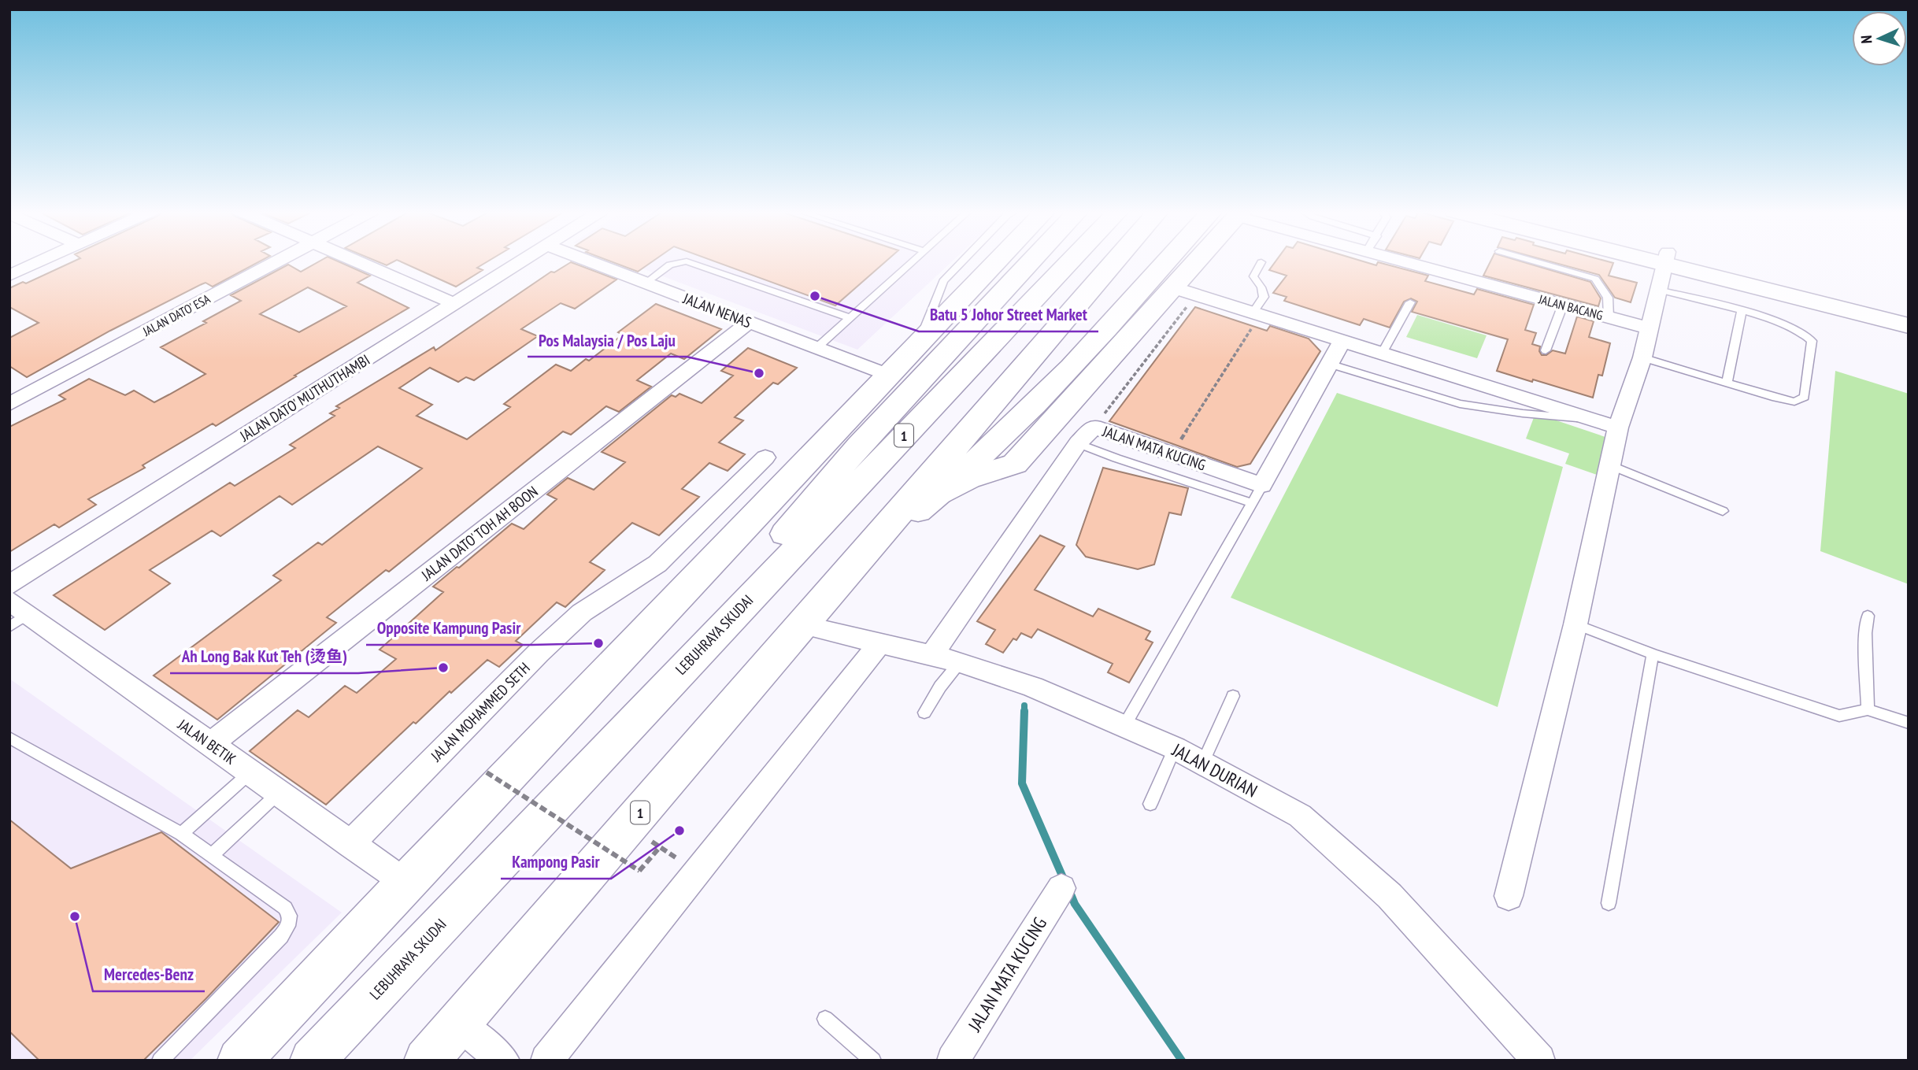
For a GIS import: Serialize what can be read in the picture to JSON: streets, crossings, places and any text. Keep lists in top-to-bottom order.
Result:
{
  "streets": {
    "main road": ["1", "LEBUHRAYA SKUDAI"],
    "street": [
      "JALAN BACANG",
      "JALAN NENAS",
      "JALAN DATO' ESA",
      "JALAN DATO' MUTHUTHAMBI",
      "JALAN MATA KUCING",
      "JALAN DATO' TOH AH BOON",
      "JALAN MOHAMMED SETH",
      "JALAN BETIK",
      "JALAN DURIAN"
    ]
  },
  "crossings": [
    ["JALAN NENAS", "JALAN DATO' TOH AH BOON"],
    ["1", "JALAN DURIAN"],
    ["JALAN MATA KUCING", "JALAN DURIAN"],
    ["JALAN DATO' TOH AH BOON", "JALAN BETIK"],
    ["JALAN MOHAMMED SETH", "JALAN BETIK"]
  ],
  "places": [
    "Batu 5 Johor Street Market",
    "Pos Malaysia / Pos Laju",
    "Opposite Kampung Pasir",
    "Ah Long Bak Kut Teh (烫鱼)",
    "Kampong Pasir",
    "Mercedes-Benz"
  ],
  "north": "left"
}
